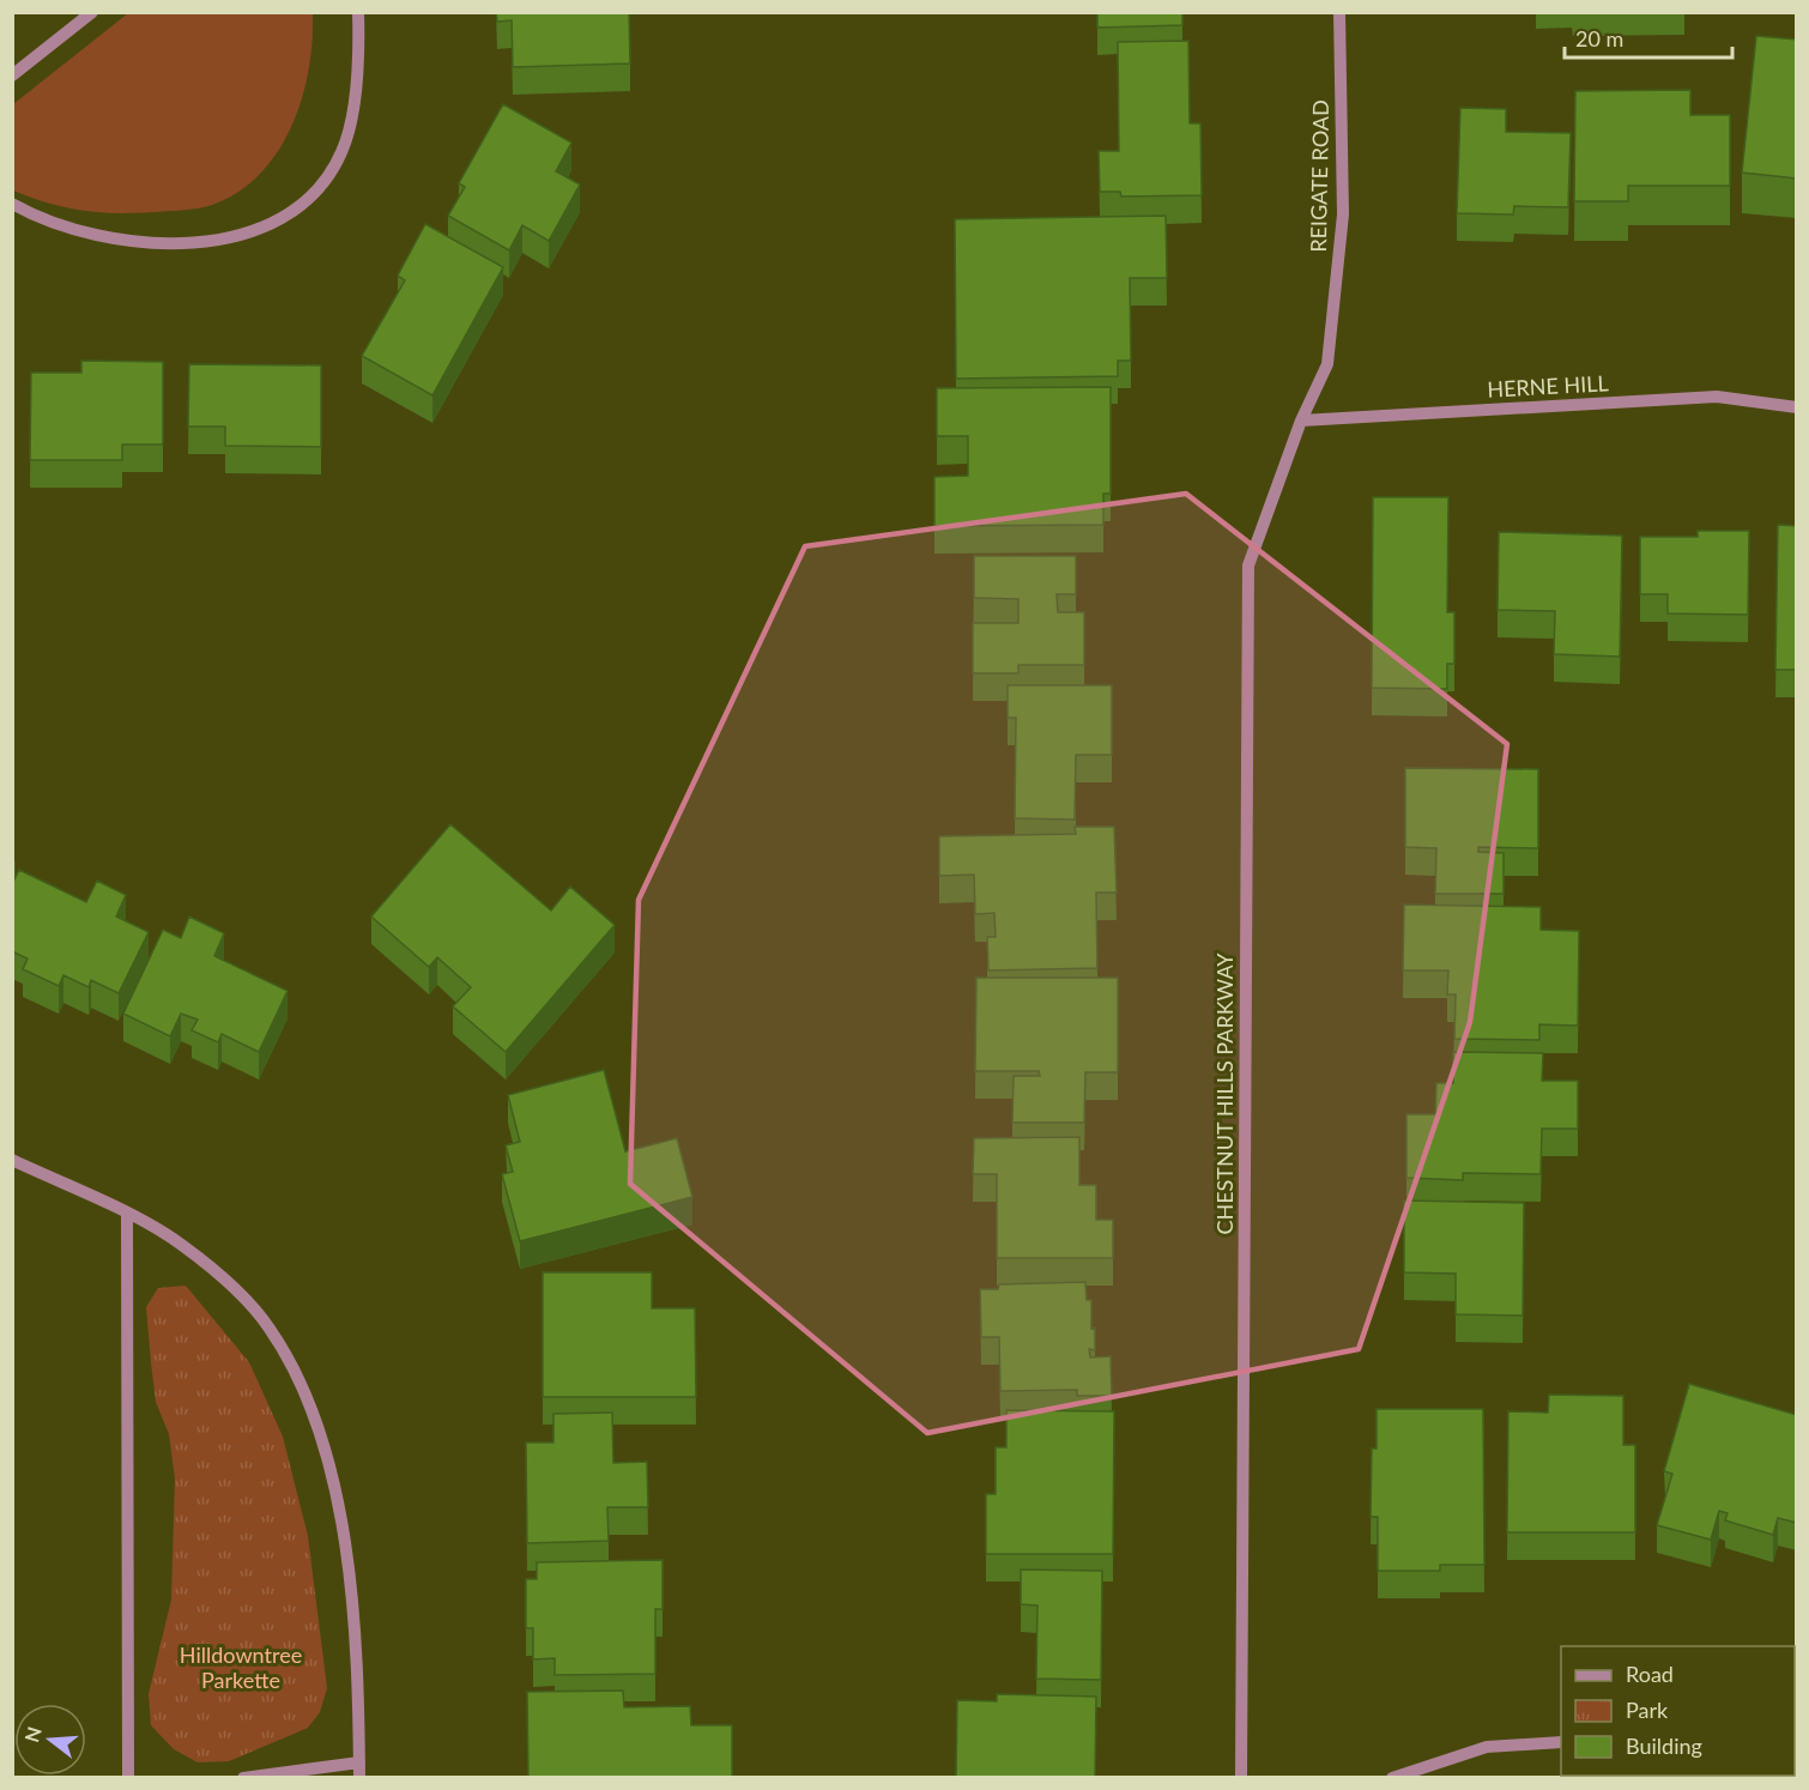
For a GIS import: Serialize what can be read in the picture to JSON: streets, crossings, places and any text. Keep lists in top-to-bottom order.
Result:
{
  "streets": {
    "street": ["REIGATE ROAD", "HERNE HILL", "CHESTNUT HILLS PARKWAY"]
  },
  "crossings": [
    ["REIGATE ROAD", "HERNE HILL"],
    ["REIGATE ROAD", "CHESTNUT HILLS PARKWAY"],
    ["HERNE HILL", "CHESTNUT HILLS PARKWAY"]
  ],
  "parks": ["Hilldowntree Parkette"],
  "legend": ["Road", "Park", "Building"],
  "scale_bar": "20 m",
  "north": "left"
}
